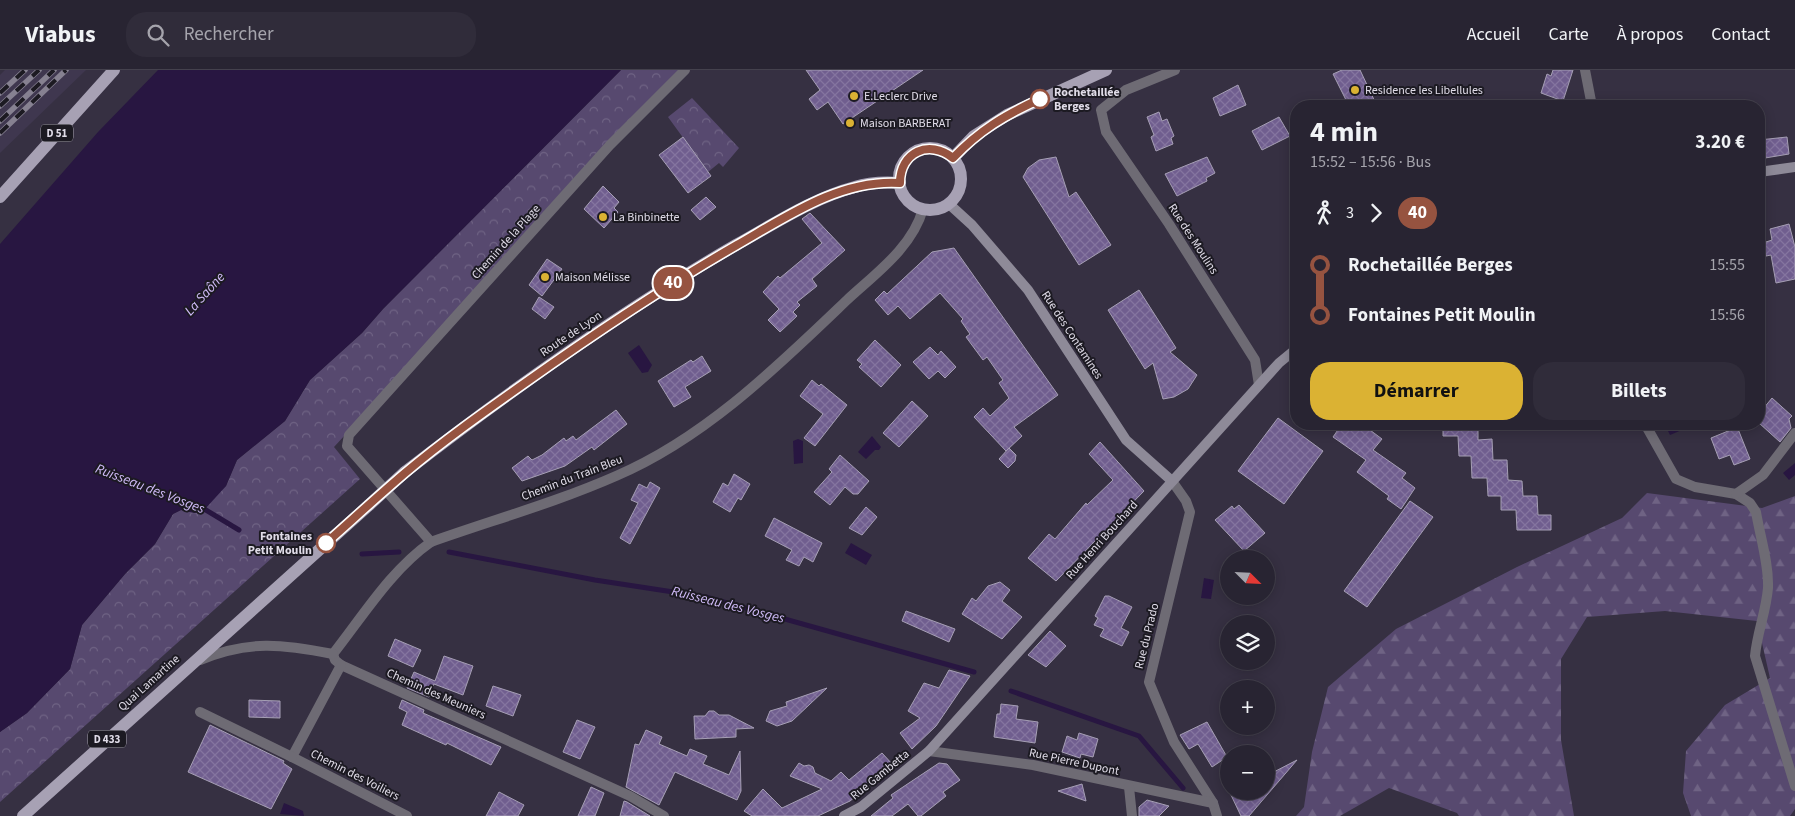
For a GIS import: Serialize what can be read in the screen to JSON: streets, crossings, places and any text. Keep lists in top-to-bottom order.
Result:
{
  "streets": {
    "main road": [
      "D 51",
      "Route de Lyon",
      "Quai Lamartine",
      "D 433"
    ],
    "street": [
      "Rue des Moulins",
      "Chemin de la Plage",
      "Rue des Contamines",
      "Chemin du Train Bleu",
      "Rue Henri Bouchard",
      "Rue du Prado",
      "Chemin des Meuniers",
      "Rue Pierre Dupont",
      "Chemin des Voiliers",
      "Rue Gambetta"
    ]
  },
  "crossings": [
    ["Rue des Moulins", "Rue Henri Bouchard"],
    ["Chemin de la Plage", "Chemin du Train Bleu"],
    ["Route de Lyon", "Rue des Contamines"],
    ["Route de Lyon", "Chemin du Train Bleu"],
    ["Route de Lyon", "Quai Lamartine"],
    ["Rue des Contamines", "Chemin du Train Bleu"],
    ["Rue des Contamines", "Rue Henri Bouchard"],
    ["Rue des Contamines", "Rue du Prado"],
    ["Chemin du Train Bleu", "Chemin des Meuniers"],
    ["Rue Henri Bouchard", "Rue du Prado"],
    ["Rue Henri Bouchard", "Rue Pierre Dupont"],
    ["Rue Henri Bouchard", "Rue Gambetta"],
    ["Rue du Prado", "Rue Pierre Dupont"],
    ["Chemin des Meuniers", "Chemin des Voiliers"],
    ["Rue Pierre Dupont", "Rue Gambetta"]
  ],
  "water": ["La Saône", "Ruisseau des Vosges"],
  "places": [
    "Residence les Libellules",
    "E.Leclerc Drive",
    "Rochetaillée Berges",
    "Maison BARBERAT",
    "La Binbinette",
    "Maison Mélisse",
    "Fontaines Petit Moulin"
  ],
  "lines": ["bus line 40"],
  "north": "bottom right",
  "page": {
    "header": "Viabus",
    "search": "Rechercher",
    "nav": [
      "Accueil",
      "Carte",
      "À propos",
      "Contact"
    ],
    "on_map": "40",
    "heading": ["4 min", "15:52 – 15:56 · Bus", "3.20 €"],
    "legs": ["3", "40"],
    "list": [
      {
        "name": "Rochetaillée Berges",
        "value": "15:55"
      },
      {
        "name": "Fontaines Petit Moulin",
        "value": "15:56"
      }
    ],
    "buttons": ["Démarrer", "Billets"],
    "map_buttons": ["+", "−"]
  }
}
